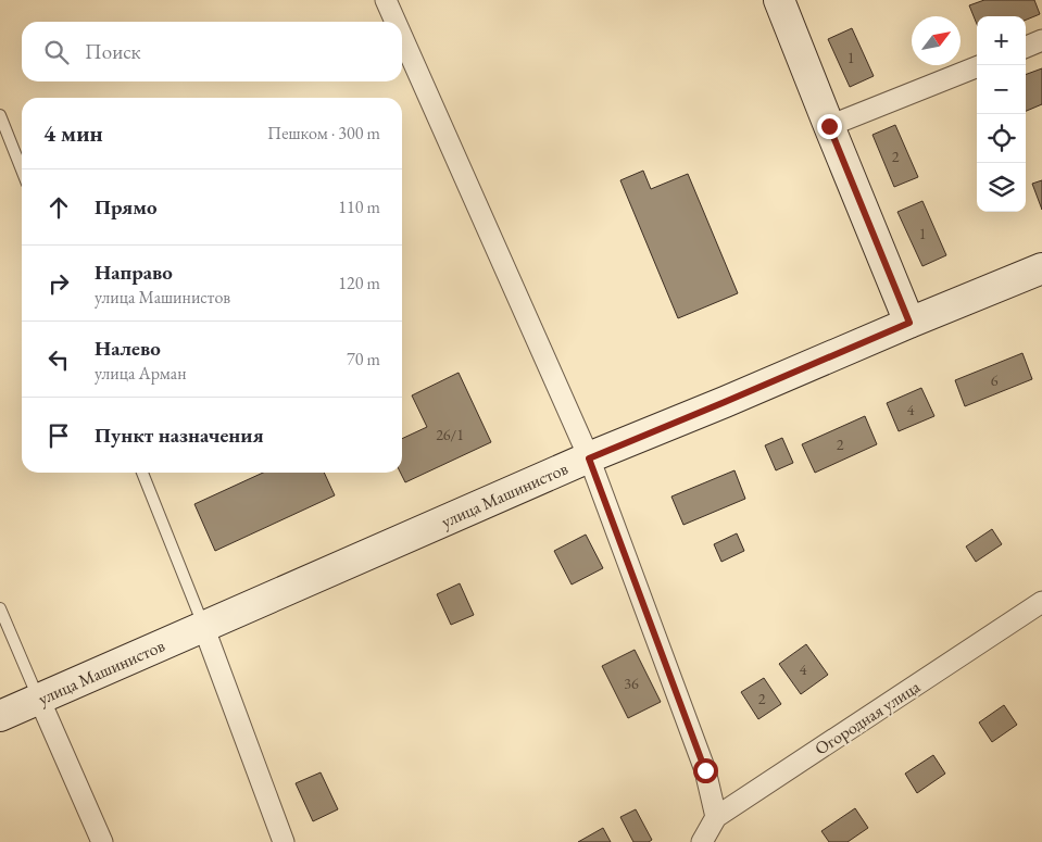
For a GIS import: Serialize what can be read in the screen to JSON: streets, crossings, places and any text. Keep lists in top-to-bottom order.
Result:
{
  "streets": {
    "street": ["улица Машинистов", "Огородная улица"]
  },
  "house_numbers": [
    "1",
    "2",
    "1",
    "6",
    "4",
    "26/1",
    "2",
    "4",
    "36",
    "2"
  ],
  "north": "top right",
  "page": {
    "map_buttons": ["+", "−"],
    "search": "Поиск",
    "heading": ["4 мин", "Пешком · 300 m"],
    "list": [
      ["Прямо", "110 m"],
      ["Направо", "улица Машинистов", "120 m"],
      ["Налево", "улица Арман", "70 m"],
      "Пункт назначения"
    ]
  }
}
